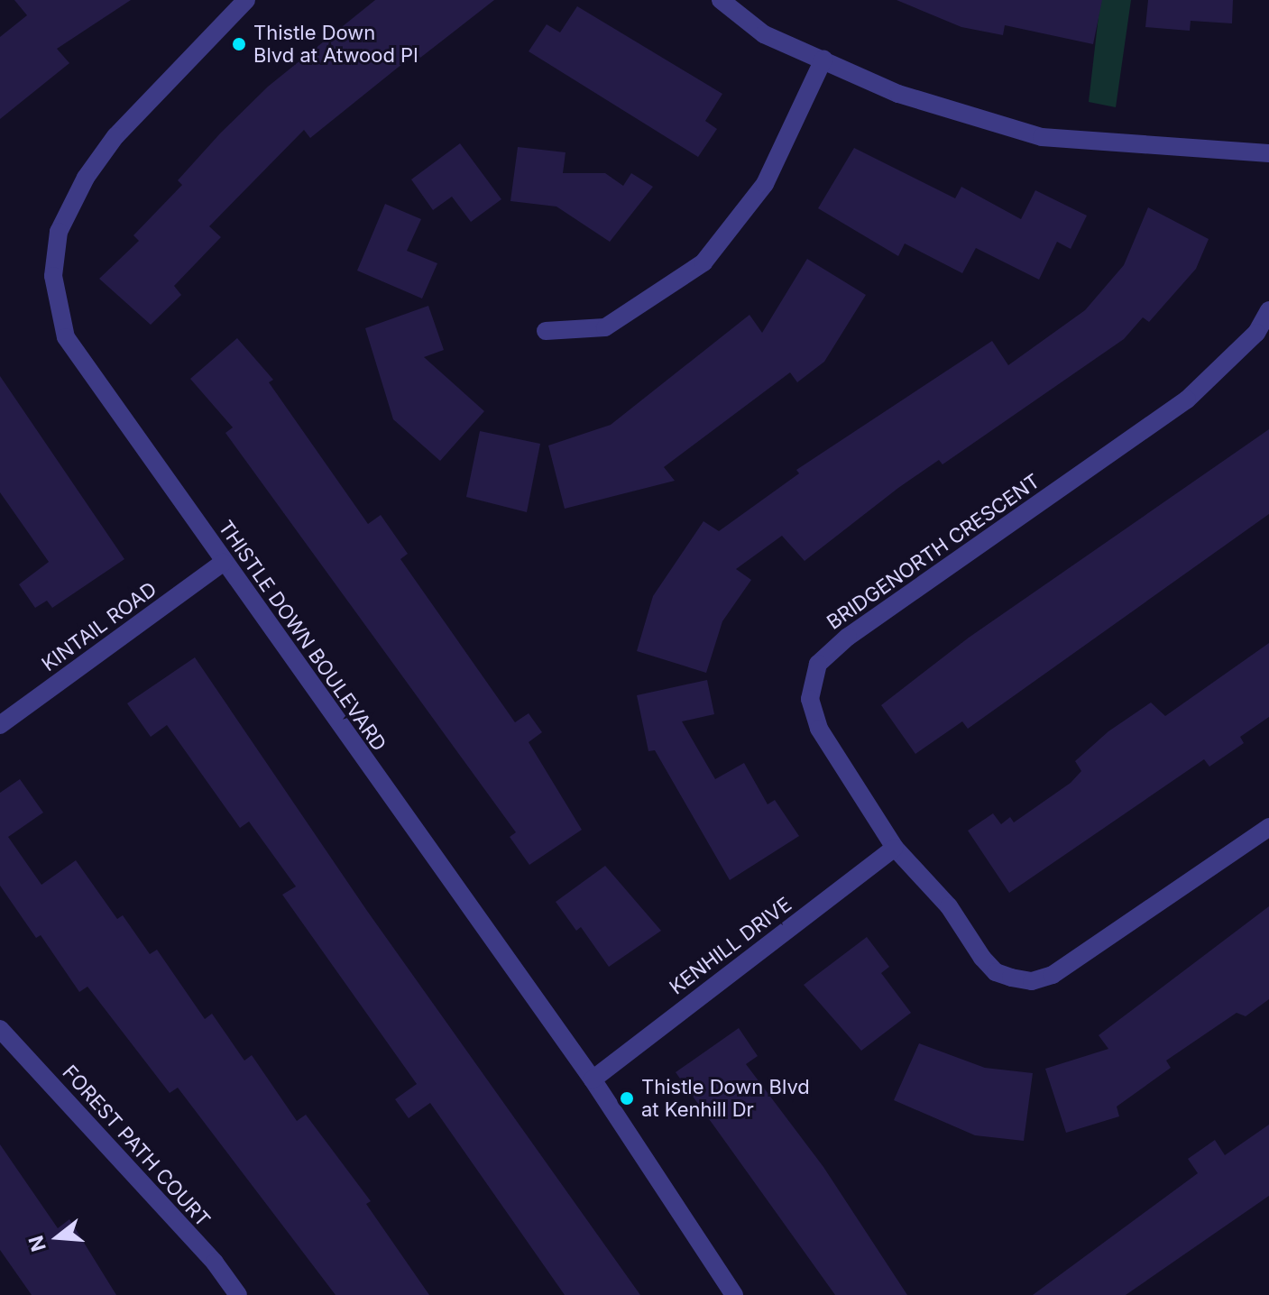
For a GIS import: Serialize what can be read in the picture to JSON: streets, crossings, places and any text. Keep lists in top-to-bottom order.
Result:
{
  "streets": {
    "street": [
      "BRIDGENORTH CRESCENT",
      "KINTAIL ROAD",
      "THISTLE DOWN BOULEVARD",
      "KENHILL DRIVE",
      "FOREST PATH COURT"
    ]
  },
  "crossings": [
    ["BRIDGENORTH CRESCENT", "KENHILL DRIVE"],
    ["KINTAIL ROAD", "THISTLE DOWN BOULEVARD"],
    ["THISTLE DOWN BOULEVARD", "KENHILL DRIVE"]
  ],
  "places": ["Thistle Down Blvd at Atwood Pl", "Thistle Down Blvd at Kenhill Dr"],
  "north": "left"
}
